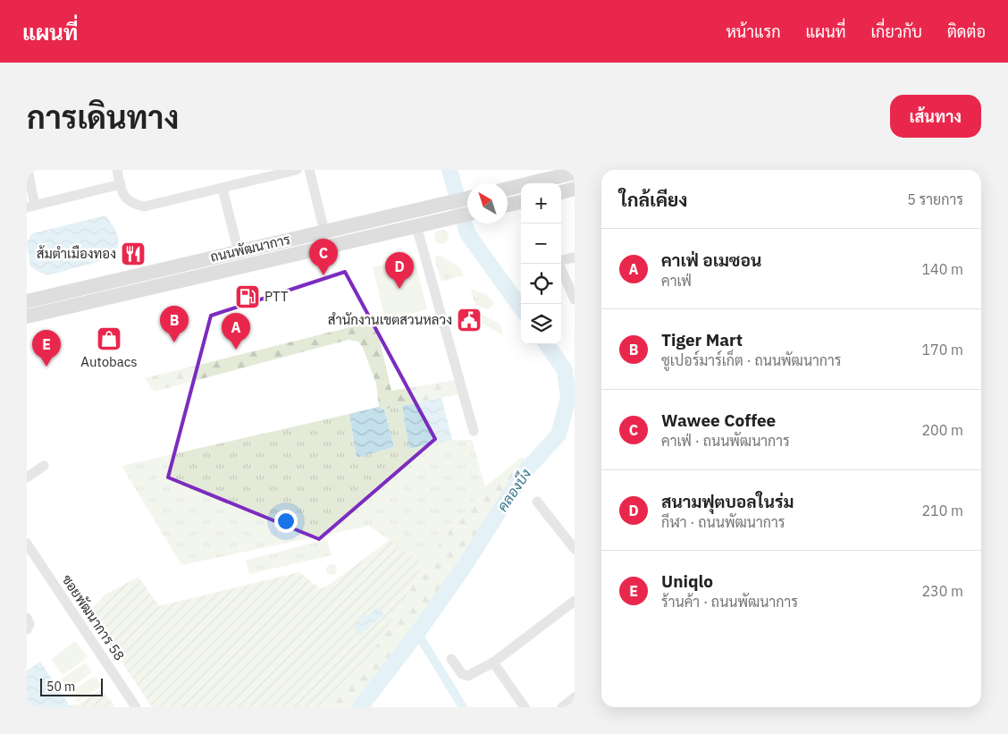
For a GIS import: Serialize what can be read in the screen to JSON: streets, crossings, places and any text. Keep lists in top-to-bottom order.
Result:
{
  "streets": {
    "main road": ["ถนนพัฒนาการ"],
    "street": ["ซอยพัฒนาการ 58"]
  },
  "water": ["คลองบึง"],
  "places": {
    "restaurant": ["ส้มตำเมืองทอง"],
    "fuel station": ["PTT"],
    "public building": ["สำนักงานเขตสวนหลวง"],
    "shop": ["Autobacs"]
  },
  "scale_bar": "50 m",
  "north": "top left",
  "page": {
    "header": "แผนที่",
    "nav": [
      "หน้าแรก",
      "แผนที่",
      "เกี่ยวกับ",
      "ติดต่อ"
    ],
    "buttons": "เส้นทาง",
    "title": "การเดินทาง",
    "heading": ["ใกล้เคียง", "5 รายการ"],
    "map_buttons": ["+", "−"],
    "list": [
      {
        "mark": "A",
        "name": "คาเฟ่ อเมซอน",
        "note": "คาเฟ่",
        "value": "140 m"
      },
      {
        "mark": "B",
        "name": "Tiger Mart",
        "note": "ซูเปอร์มาร์เก็ต · ถนนพัฒนาการ",
        "value": "170 m"
      },
      {
        "mark": "C",
        "name": "Wawee Coffee",
        "note": "คาเฟ่ · ถนนพัฒนาการ",
        "value": "200 m"
      },
      {
        "mark": "D",
        "name": "สนามฟุตบอลในร่ม",
        "note": "กีฬา · ถนนพัฒนาการ",
        "value": "210 m"
      },
      {
        "mark": "E",
        "name": "Uniqlo",
        "note": "ร้านค้า · ถนนพัฒนาการ",
        "value": "230 m"
      }
    ],
    "pins": [
      "C",
      "D",
      "B",
      "A",
      "E"
    ],
    "scale": "50 m"
  }
}
